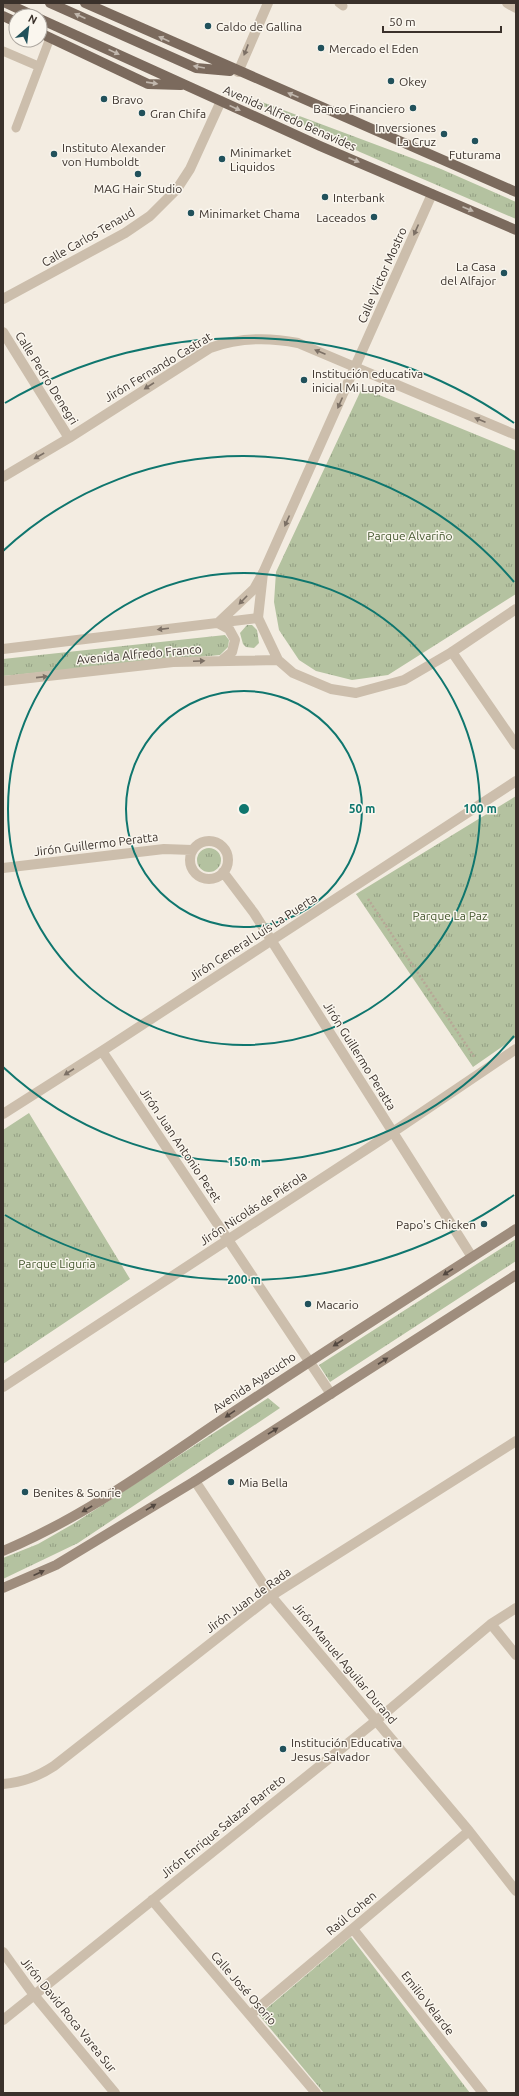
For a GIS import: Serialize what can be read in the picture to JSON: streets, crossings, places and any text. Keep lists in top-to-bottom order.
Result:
{
  "streets": {
    "main road": ["Avenida Alfredo Benavides", "Avenida Ayacucho"],
    "street": [
      "Calle Carlos Tenaud",
      "Calle Victor Mostro",
      "Jirón Fernando Castrat",
      "Calle Pedro Denegri",
      "Avenida Alfredo Franco",
      "Jirón Guillermo Peratta",
      "Jirón General Luís La Puerta",
      "Jirón Juan Antonio Pezet",
      "Jirón Nicolás de Piérola",
      "Jirón Juan de Rada",
      "Jirón Manuel Aguilar Durand",
      "Jirón Enrique Salazar Barreto",
      "Raúl Cohen",
      "Calle José Osorio",
      "Emilio Velarde",
      "Jirón David Roca Varea Sur"
    ]
  },
  "crossings": [
    ["Avenida Alfredo Benavides", "Calle Carlos Tenaud"],
    ["Avenida Alfredo Benavides", "Calle Victor Mostro"],
    ["Calle Victor Mostro", "Jirón Fernando Castrat"],
    ["Jirón Fernando Castrat", "Calle Pedro Denegri"],
    ["Jirón Guillermo Peratta", "Jirón General Luís La Puerta"],
    ["Jirón Guillermo Peratta", "Jirón Nicolás de Piérola"],
    ["Jirón Guillermo Peratta", "Avenida Ayacucho"],
    ["Jirón General Luís La Puerta", "Jirón Juan Antonio Pezet"],
    ["Jirón Juan Antonio Pezet", "Jirón Nicolás de Piérola"],
    ["Jirón Juan Antonio Pezet", "Avenida Ayacucho"],
    ["Jirón Juan de Rada", "Jirón Manuel Aguilar Durand"],
    ["Jirón Manuel Aguilar Durand", "Jirón Enrique Salazar Barreto"],
    ["Jirón Manuel Aguilar Durand", "Raúl Cohen"],
    ["Jirón Enrique Salazar Barreto", "Calle José Osorio"],
    ["Jirón Enrique Salazar Barreto", "Jirón David Roca Varea Sur"],
    ["Raúl Cohen", "Calle José Osorio"],
    ["Raúl Cohen", "Emilio Velarde"]
  ],
  "one_way": ["Calle Victor Mostro", "Jirón Fernando Castrat"],
  "parks": ["Parque Alvariño", "Parque La Paz", "Parque Liguria"],
  "places": [
    "Caldo de Gallina",
    "Mercado el Eden",
    "Okey",
    "Bravo",
    "Banco Financiero",
    "Gran Chifa",
    "Inversiones La Cruz",
    "Futurama",
    "Instituto Alexander von Humboldt",
    "Minimarket Liquidos",
    "MAG Hair Studio",
    "Interbank",
    "Minimarket Chama",
    "Laceados",
    "La Casa del Alfajor",
    "Institución educativa inicial Mi Lupita",
    "Papo's Chicken",
    "Macario",
    "Mia Bella",
    "Benites & Sonrie",
    "Institución Educativa Jesus Salvador"
  ],
  "scale_bar": "50 m",
  "north": "top right",
  "rings": [
    "50 m",
    "100 m",
    "150 m",
    "200 m"
  ]
}
